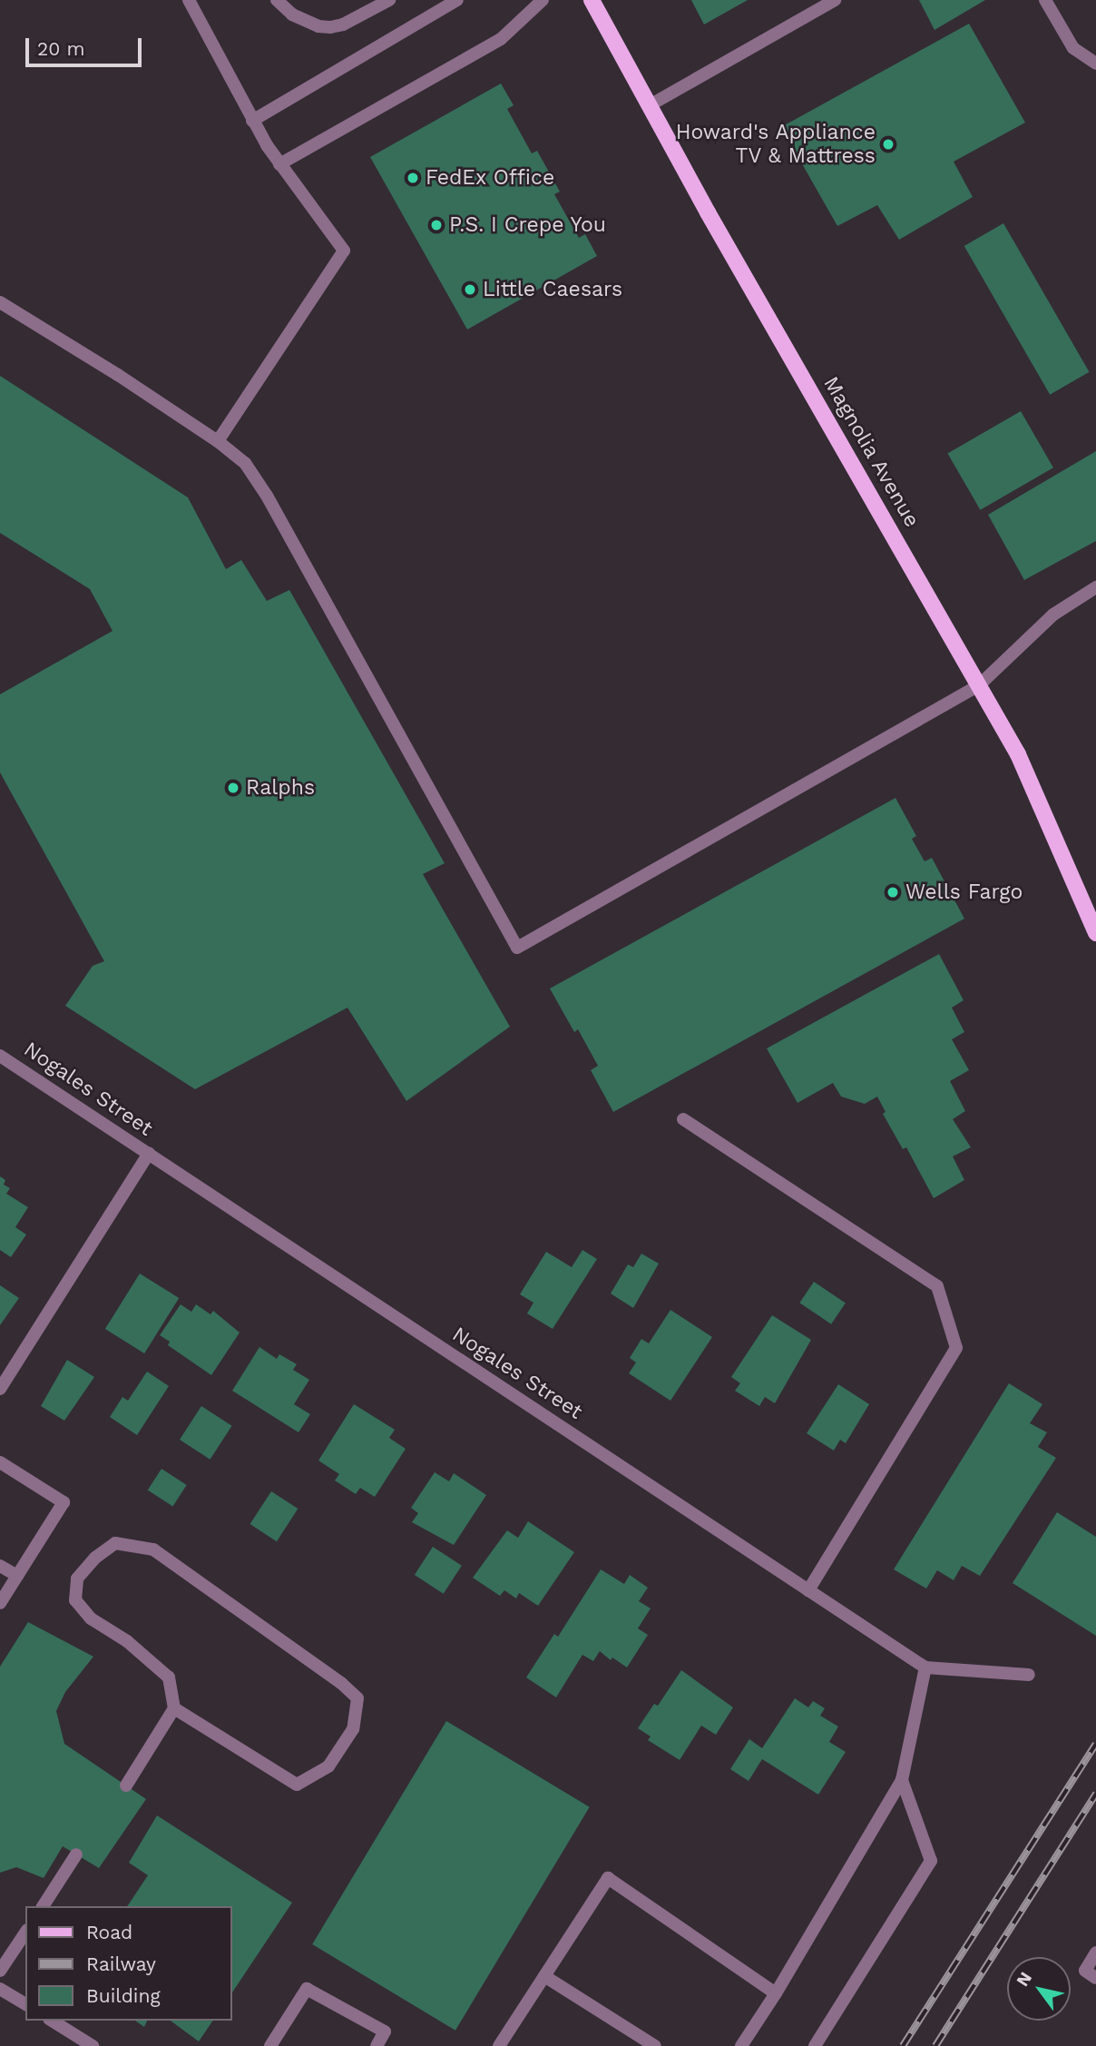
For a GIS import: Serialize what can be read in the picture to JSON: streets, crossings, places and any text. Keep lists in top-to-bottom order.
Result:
{
  "streets": {
    "main road": ["Magnolia Avenue"],
    "street": ["Nogales Street"]
  },
  "places": [
    "Howard's Appliance TV & Mattress",
    "FedEx Office",
    "P.S. I Crepe You",
    "Little Caesars",
    "Ralphs",
    "Wells Fargo"
  ],
  "legend": ["Road", "Railway", "Building"],
  "scale_bar": "20 m",
  "north": "top left"
}
